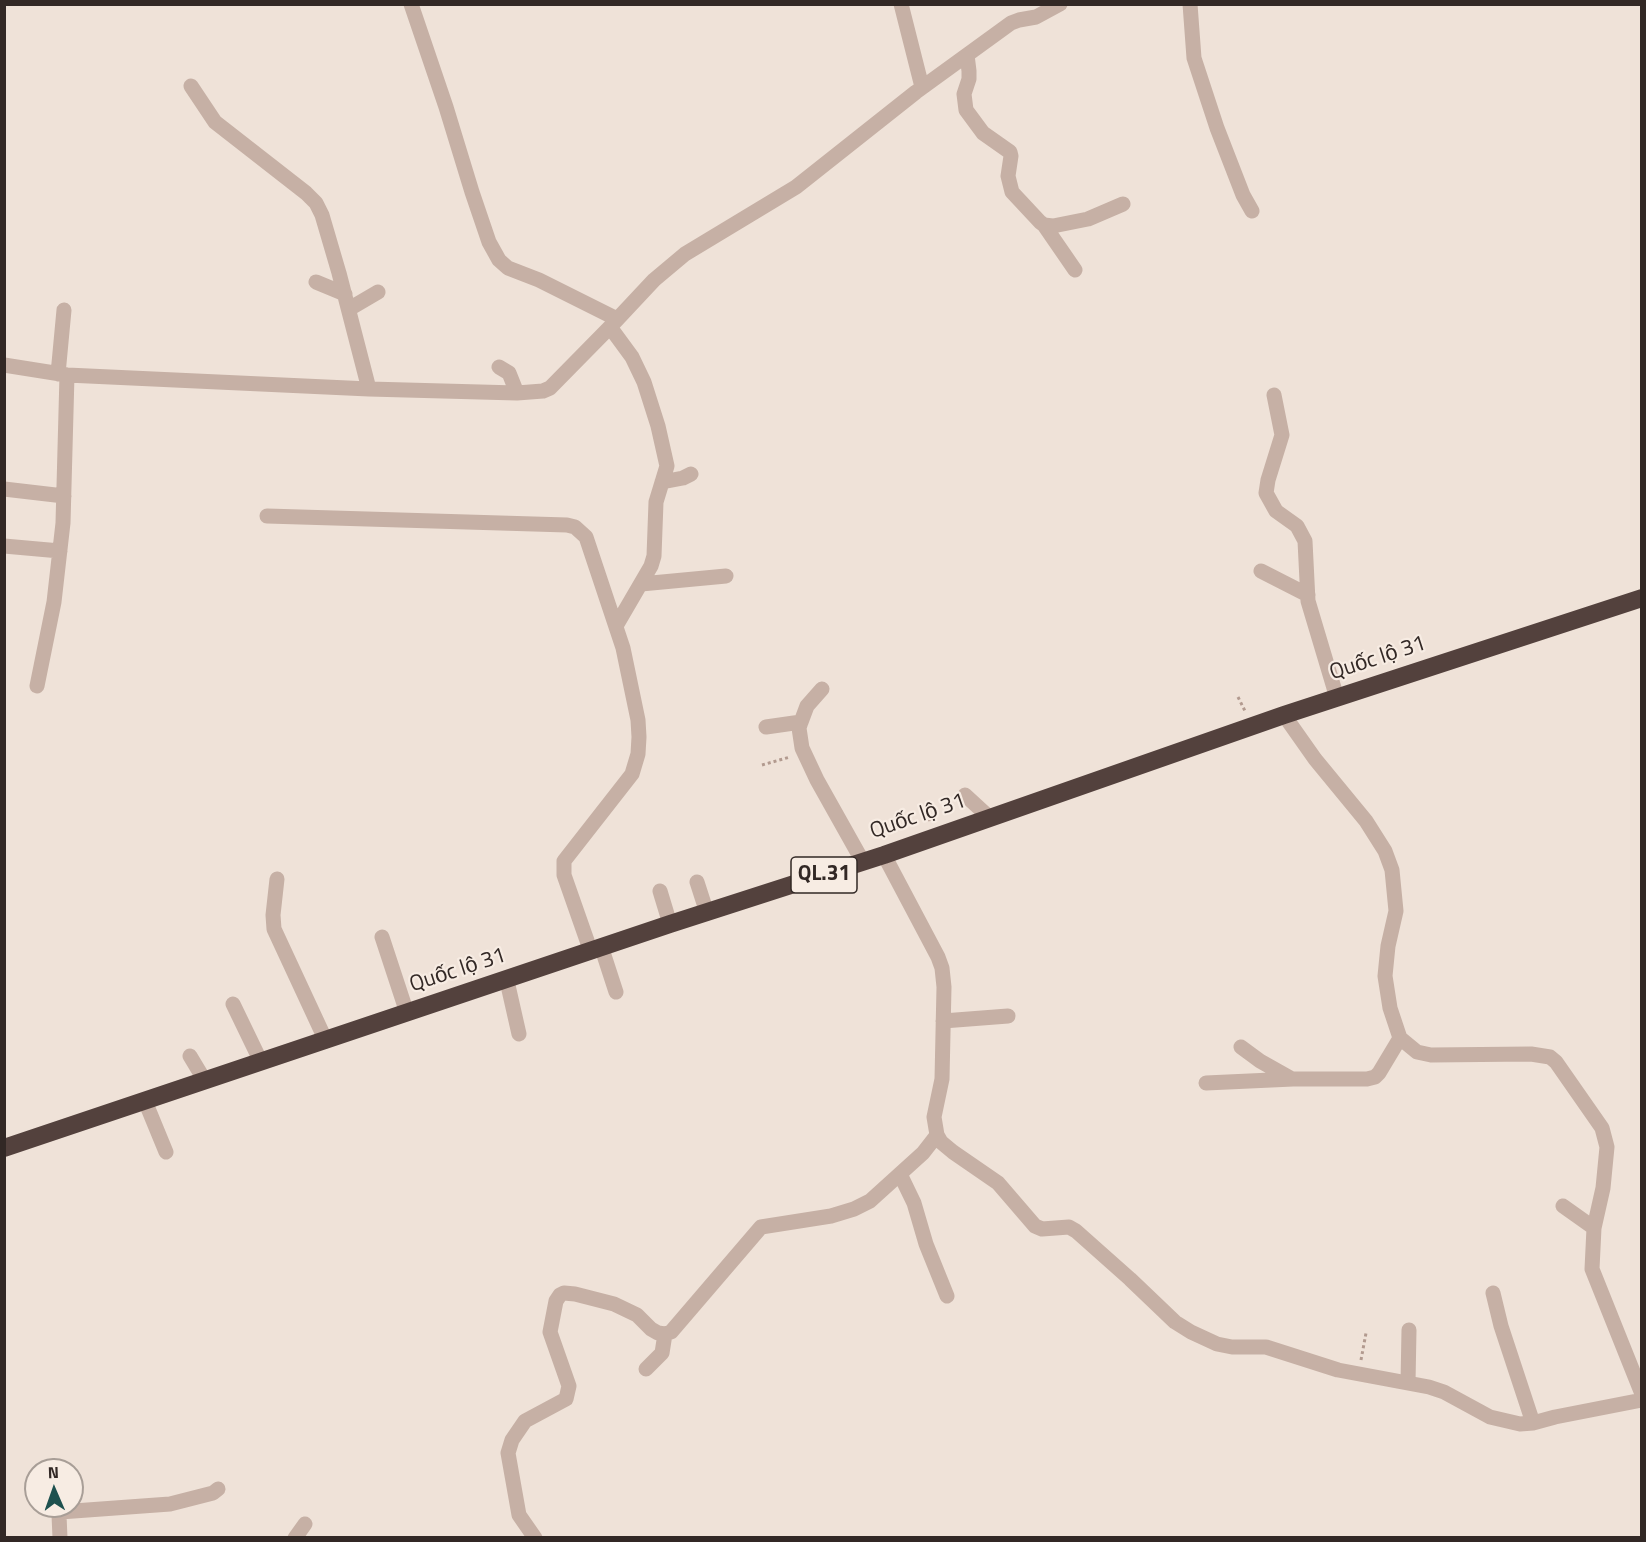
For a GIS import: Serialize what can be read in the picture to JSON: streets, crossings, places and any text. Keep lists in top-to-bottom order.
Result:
{
  "streets": {
    "highway": ["Quốc lộ 31", "QL.31"]
  },
  "north": "top"
}
